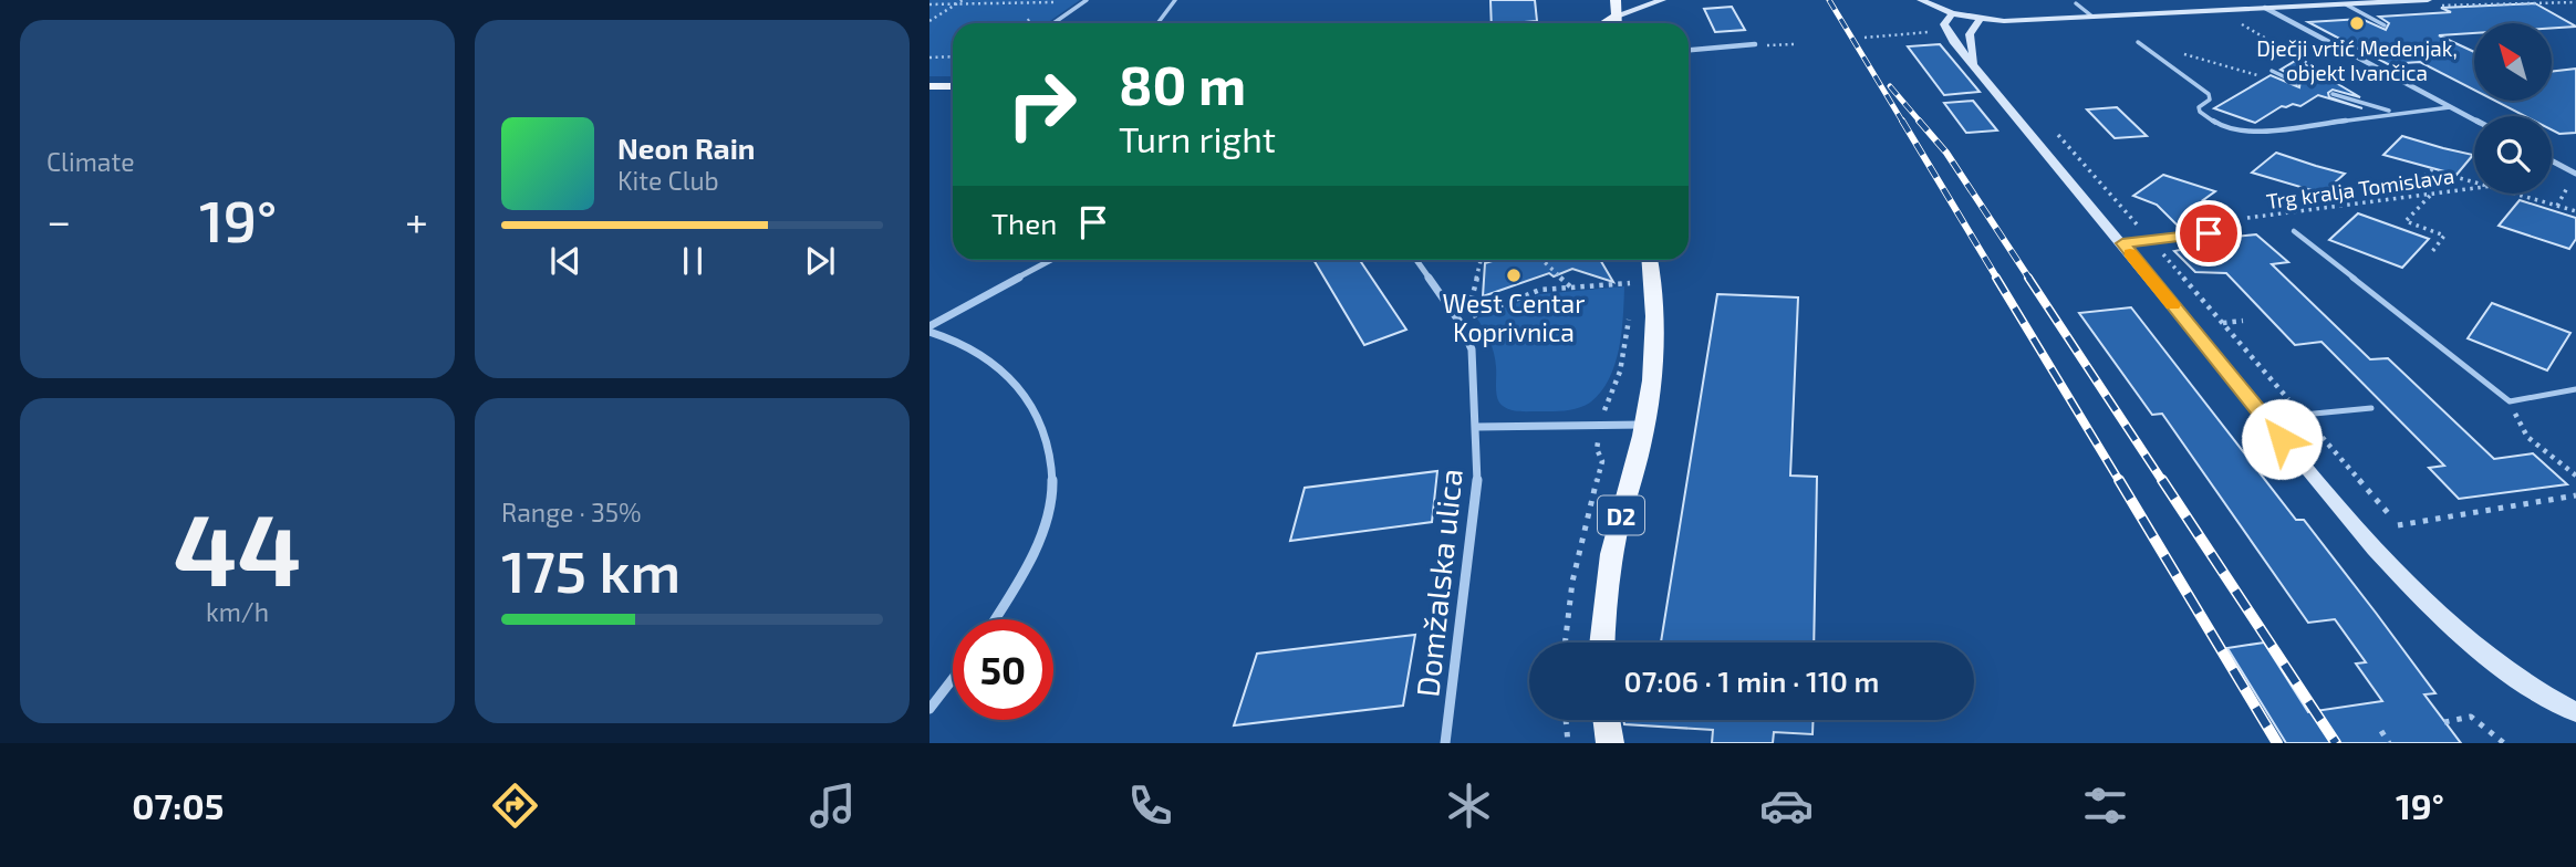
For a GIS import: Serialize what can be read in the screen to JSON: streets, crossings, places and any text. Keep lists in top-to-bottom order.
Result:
{
  "streets": {
    "main road": ["D2"],
    "street": ["Domžalska ulica"],
    "lane": ["Trg kralja Tomislava"]
  },
  "places": ["Dječji vrtić Medenjak, objekt Ivančica", "West Centar Koprivnica"],
  "north": "top left",
  "page": {
    "tile": [
      "Climate",
      ["44", "km/h"],
      ["Range · 35%", "175 km"]
    ],
    "turn": ["80 m", "Turn right"],
    "song": ["Neon Rain", "Kite Club"],
    "then": "Then",
    "heat": ["−", "19°", "+"],
    "limit": "50",
    "trip": "07:06 · 1 min · 110 m",
    "tabs": ["07:05", "19°"]
  }
}
